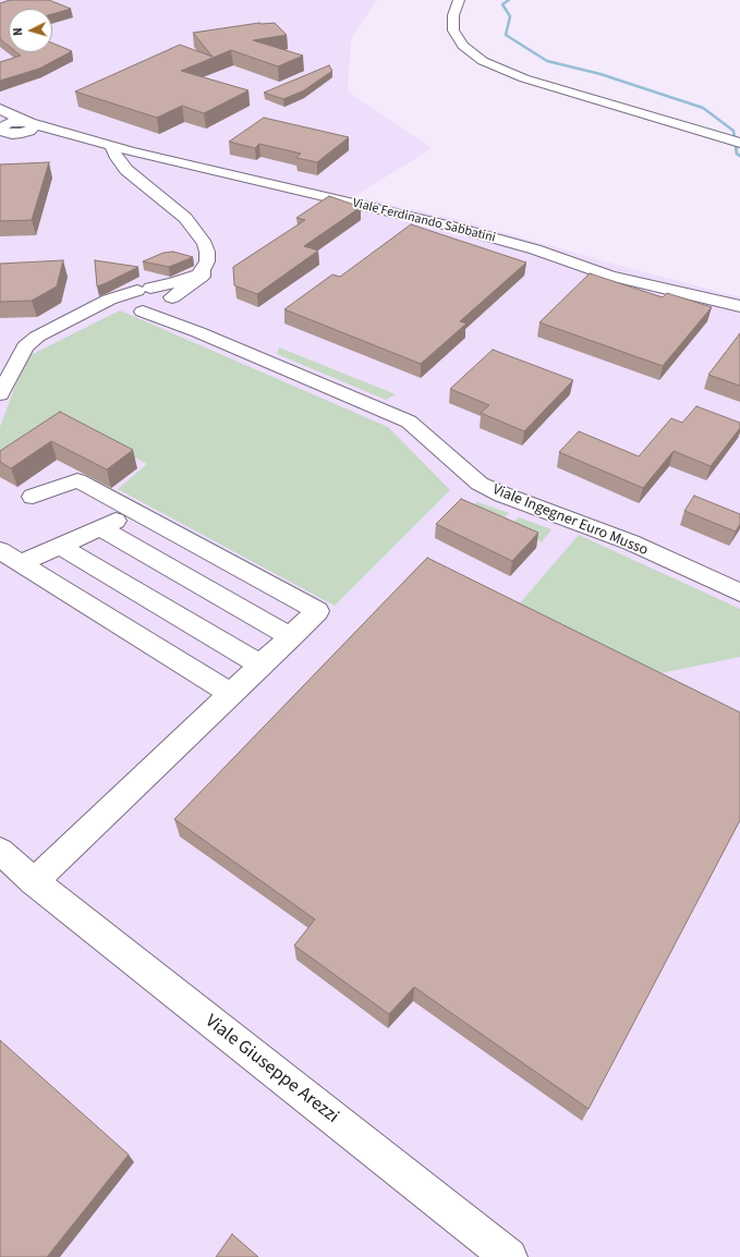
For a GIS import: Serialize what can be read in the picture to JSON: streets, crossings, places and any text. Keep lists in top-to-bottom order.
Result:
{
  "streets": {
    "street": ["Viale Ferdinando Sabbatini", "Viale Ingegner Euro Musso", "Viale Giuseppe Arezzi"]
  },
  "north": "left"
}
